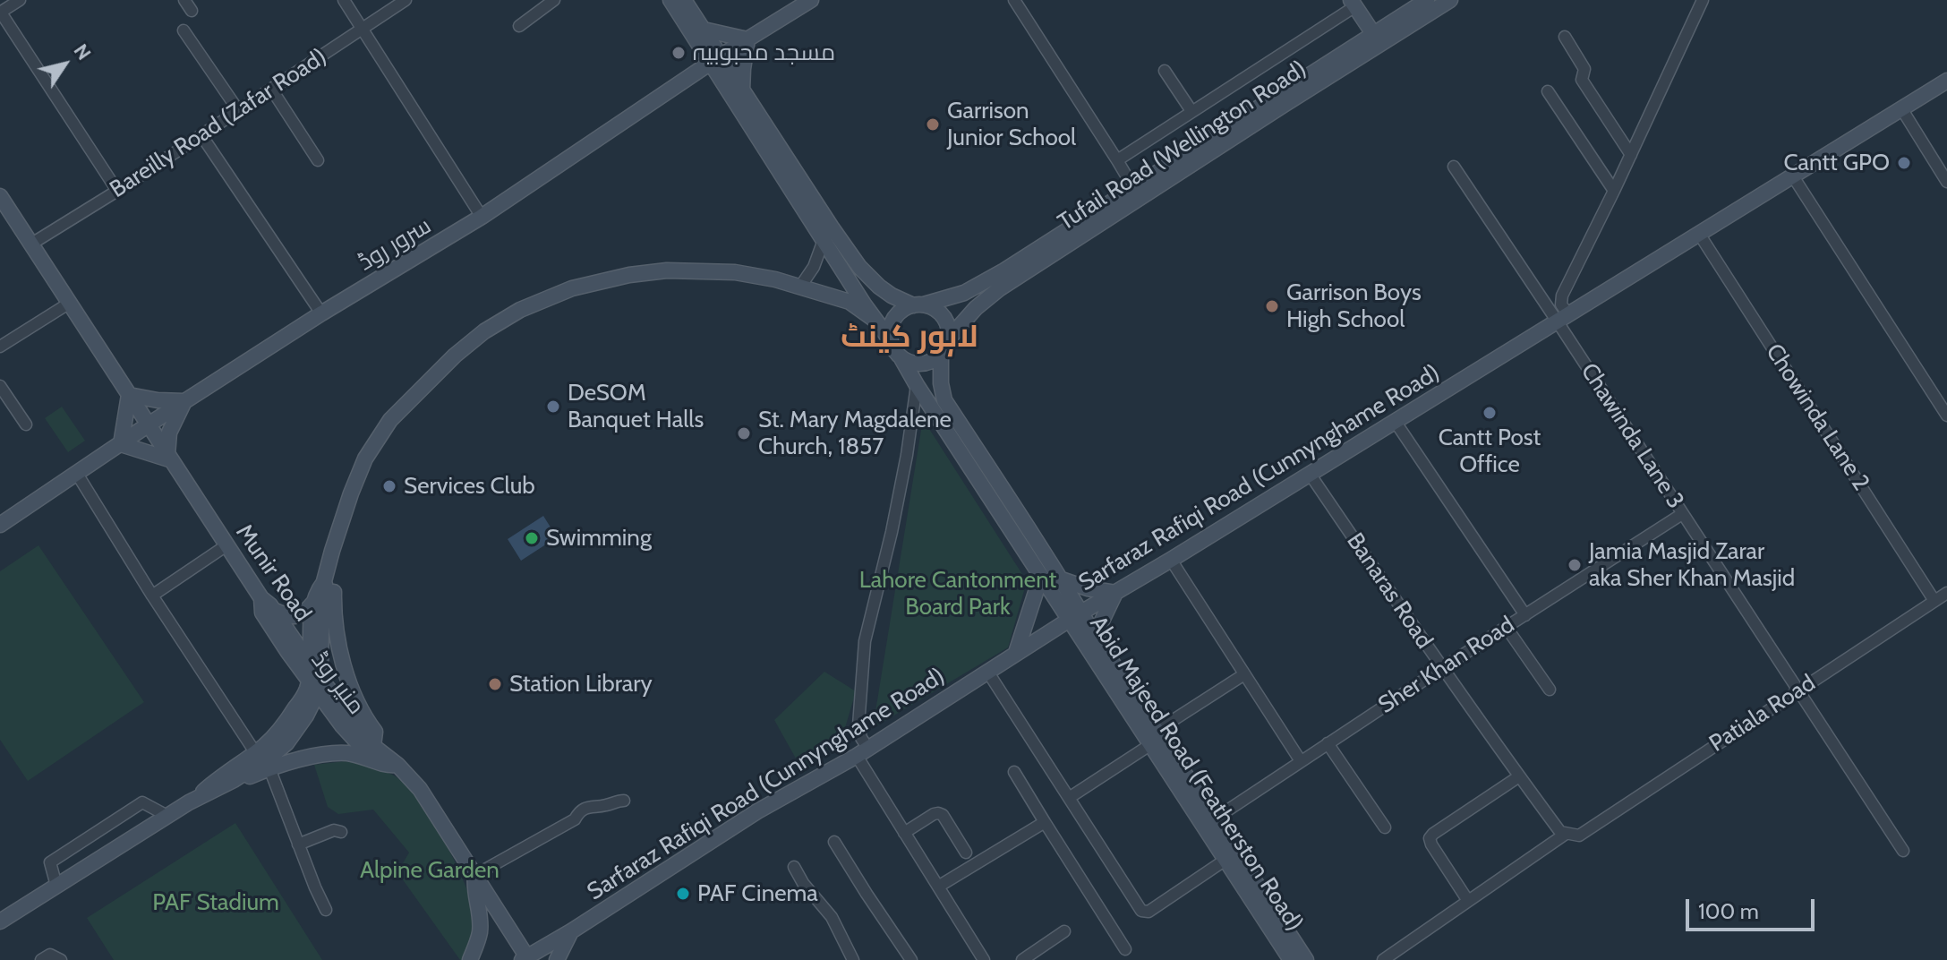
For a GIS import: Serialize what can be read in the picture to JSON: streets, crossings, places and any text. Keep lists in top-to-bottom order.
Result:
{
  "streets": {
    "street": [
      "Bareilly Road (Zafar Road)",
      "Tufail Road (Wellington Road)",
      "سرور روڈ",
      "Chowinda Lane 2",
      "Chawinda Lane 3",
      "Sarfaraz Rafiqi Road (Cunnynghame Road)",
      "Munir Road",
      "Banaras Road",
      "Sher Khan Road",
      "منیر روڈ",
      "Patiala Road",
      "Abid Majeed Road (Featherston Road)"
    ]
  },
  "crossings": [
    ["Bareilly Road (Zafar Road)", "Munir Road"],
    ["Tufail Road (Wellington Road)", "Abid Majeed Road (Featherston Road)"],
    ["سرور روڈ", "Munir Road"],
    ["Chowinda Lane 2", "Sarfaraz Rafiqi Road (Cunnynghame Road)"],
    ["Chowinda Lane 2", "Patiala Road"],
    ["Chawinda Lane 3", "Sarfaraz Rafiqi Road (Cunnynghame Road)"],
    ["Chawinda Lane 3", "Sher Khan Road"],
    ["Chawinda Lane 3", "Patiala Road"],
    ["Sarfaraz Rafiqi Road (Cunnynghame Road)", "Munir Road"],
    ["Sarfaraz Rafiqi Road (Cunnynghame Road)", "Banaras Road"],
    ["Sarfaraz Rafiqi Road (Cunnynghame Road)", "Abid Majeed Road (Featherston Road)"],
    ["Munir Road", "منیر روڈ"],
    ["Banaras Road", "Sher Khan Road"],
    ["Banaras Road", "Patiala Road"],
    ["Sher Khan Road", "Abid Majeed Road (Featherston Road)"]
  ],
  "districts": ["لاہور کینٹ"],
  "parks": ["Lahore Cantonment Board Park", "Alpine Garden", "PAF Stadium"],
  "places": [
    "مسجد محبوبیہ",
    "Garrison Junior School",
    "Cantt GPO",
    "Garrison Boys High School",
    "DeSOM Banquet Halls",
    "Cantt Post Office",
    "St. Mary Magdalene Church, 1857",
    "Services Club",
    "Swimming",
    "Jamia Masjid Zarar aka Sher Khan Masjid",
    "Station Library",
    "PAF Cinema"
  ],
  "scale_bar": "100 m",
  "north": "top right"
}
